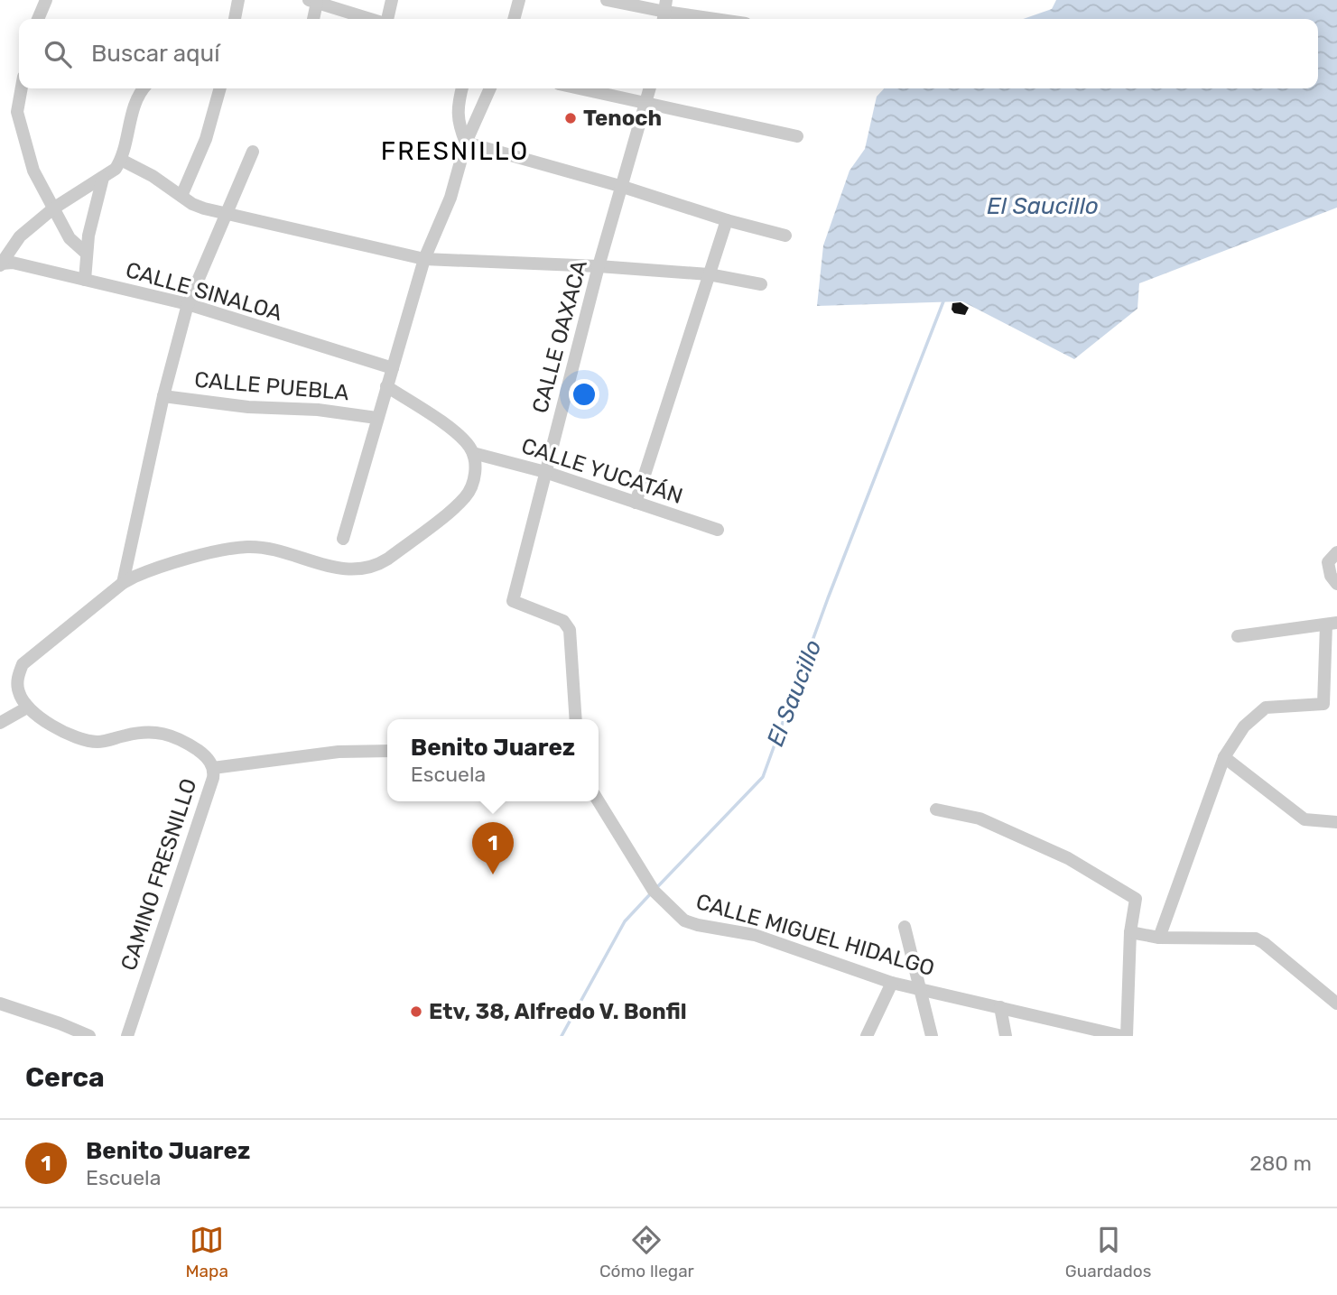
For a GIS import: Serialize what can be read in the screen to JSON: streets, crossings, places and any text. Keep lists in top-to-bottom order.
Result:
{
  "streets": {
    "street": [
      "CALLE SINALOA",
      "CALLE OAXACA",
      "CALLE PUEBLA",
      "CALLE YUCATÁN",
      "CAMINO FRESNILLO",
      "CALLE MIGUEL HIDALGO"
    ]
  },
  "crossings": [
    ["CALLE OAXACA", "CALLE YUCATÁN"]
  ],
  "districts": ["FRESNILLO"],
  "water": ["El Saucillo"],
  "places": ["Tenoch", "Etv, 38, Alfredo V. Bonfil"],
  "page": {
    "search": "Buscar aquí",
    "popup": ["Benito Juarez", "Escuela"],
    "pins": "1",
    "heading": "Cerca",
    "list": [
      {
        "mark": "1",
        "name": "Benito Juarez",
        "note": "Escuela",
        "value": "280 m"
      }
    ],
    "nav": ["Mapa", "Cómo llegar", "Guardados"]
  }
}
